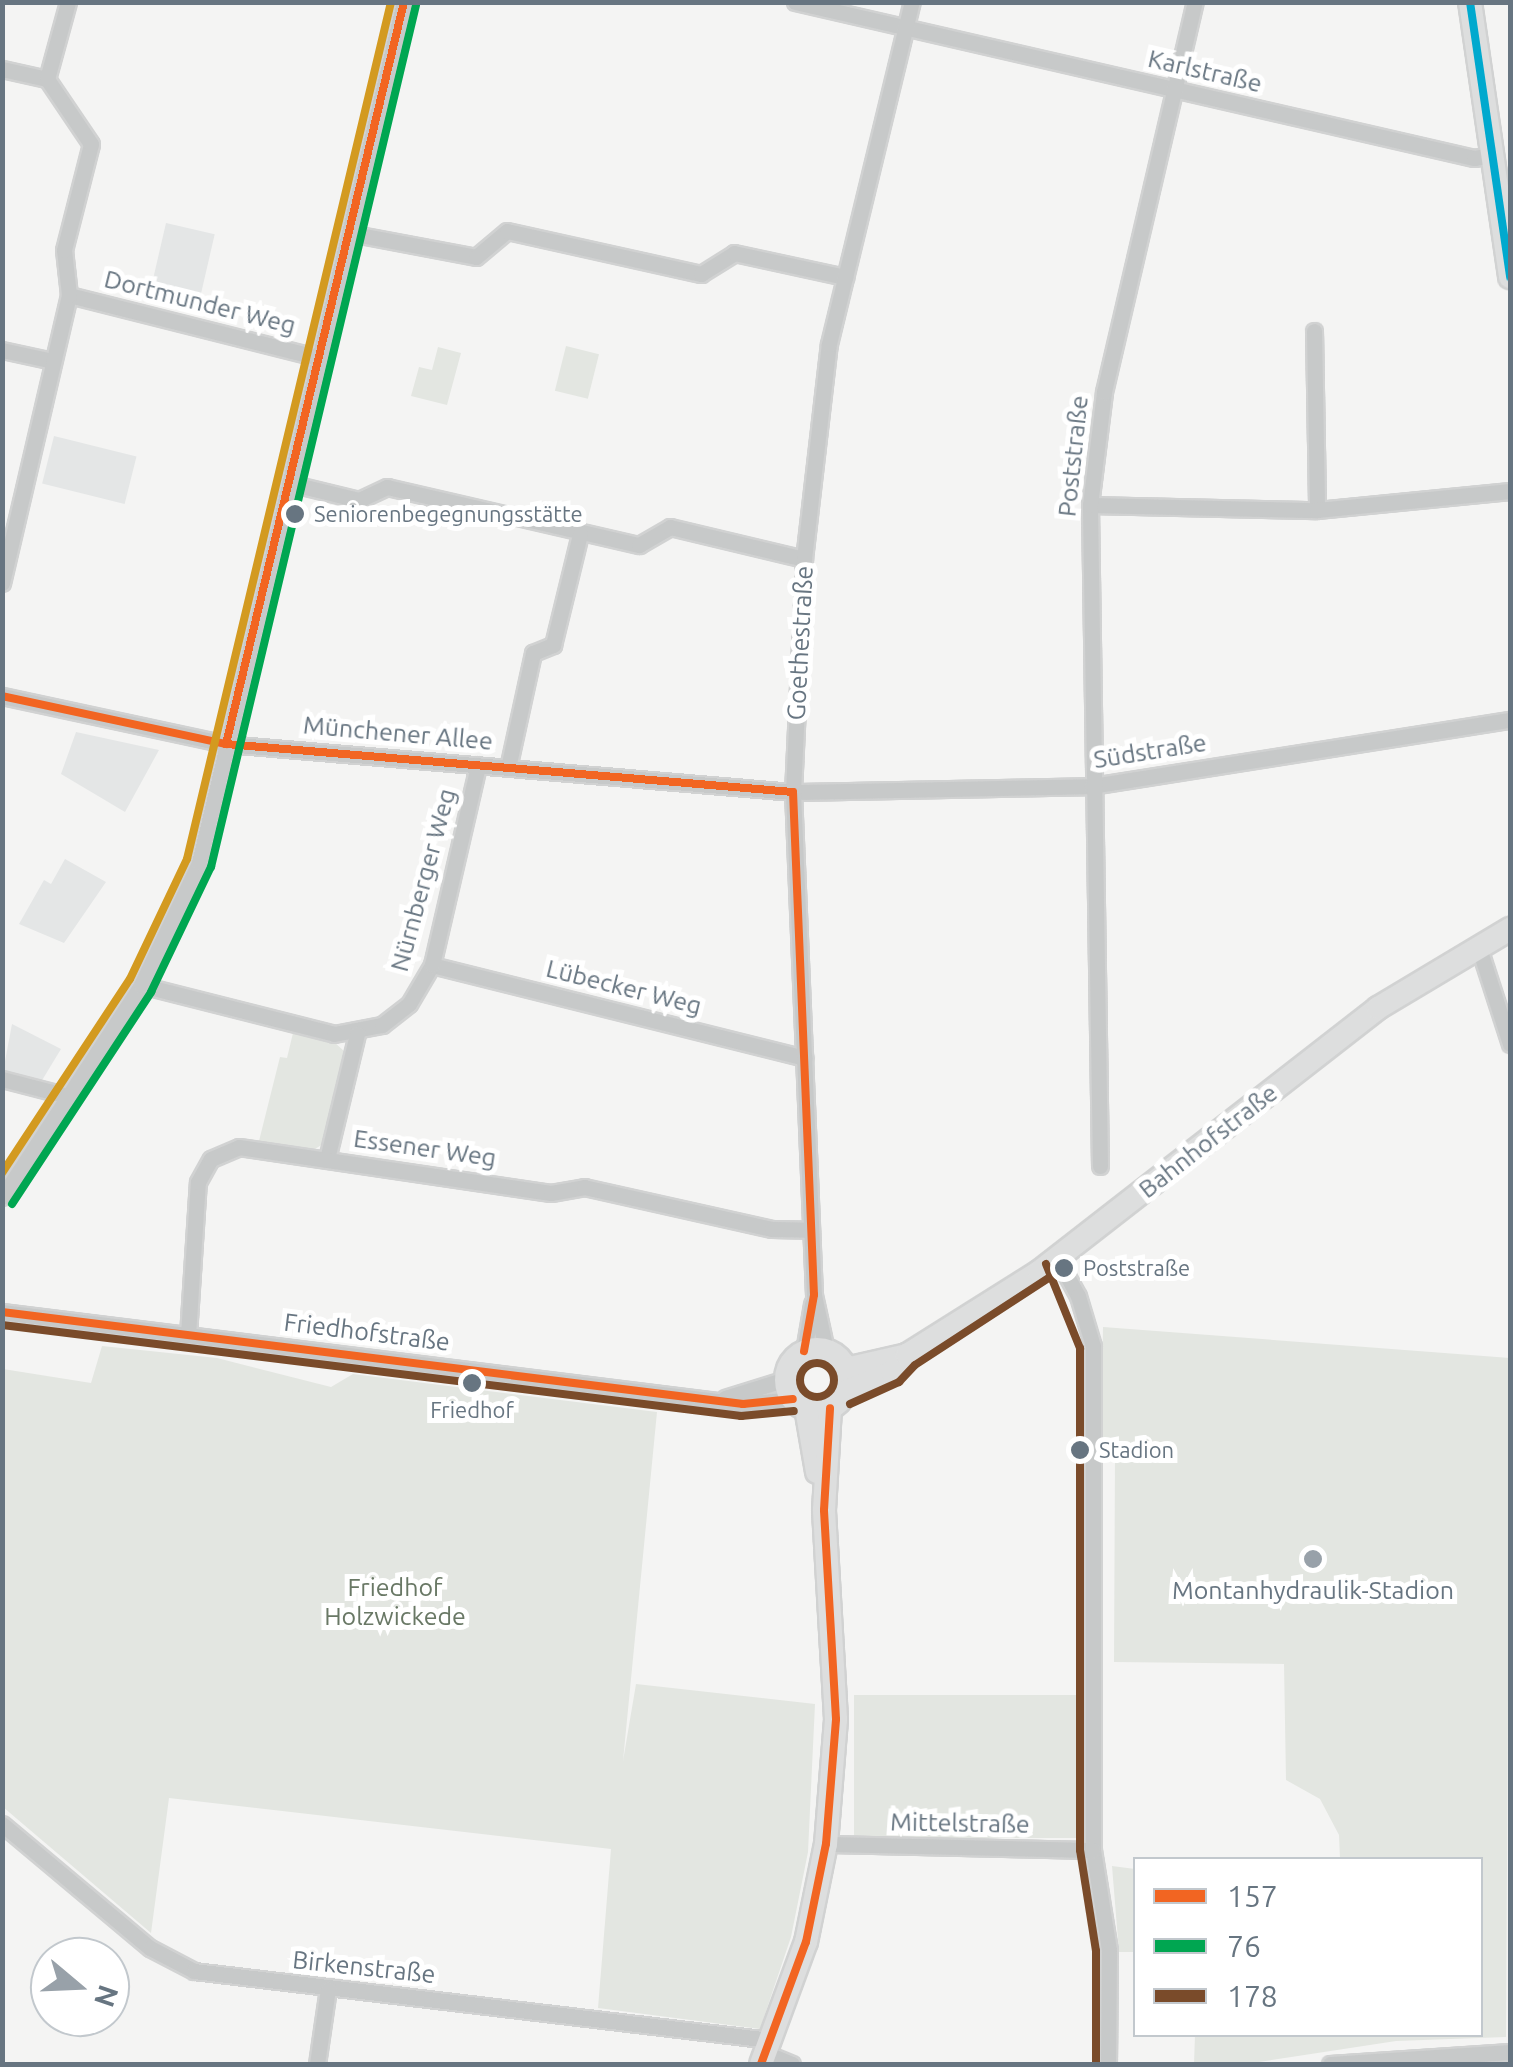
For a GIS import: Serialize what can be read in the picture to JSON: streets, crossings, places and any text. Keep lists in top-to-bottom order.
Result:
{
  "streets": {
    "main road": ["Bahnhofstraße"],
    "street": [
      "Karlstraße",
      "Dortmunder Weg",
      "Poststraße",
      "Goethestraße",
      "Münchener Allee",
      "Südstraße",
      "Nürnberger Weg",
      "Lübecker Weg",
      "Essener Weg",
      "Friedhofstraße",
      "Mittelstraße",
      "Birkenstraße"
    ]
  },
  "crossings": [
    ["Karlstraße", "Poststraße"],
    ["Karlstraße", "Goethestraße"],
    ["Poststraße", "Südstraße"],
    ["Goethestraße", "Münchener Allee"],
    ["Goethestraße", "Südstraße"],
    ["Goethestraße", "Lübecker Weg"],
    ["Goethestraße", "Essener Weg"],
    ["Münchener Allee", "Südstraße"],
    ["Münchener Allee", "Nürnberger Weg"],
    ["Nürnberger Weg", "Lübecker Weg"],
    ["Essener Weg", "Friedhofstraße"]
  ],
  "parks": ["Friedhof Holzwickede"],
  "places": [
    "Seniorenbegegnungsstätte",
    "Poststraße",
    "Friedhof",
    "Stadion",
    "Montanhydraulik-Stadion"
  ],
  "lines": ["transit line 157", "transit line 76", "transit line 178"],
  "legend": ["157", "76", "178"],
  "north": "right"
}
